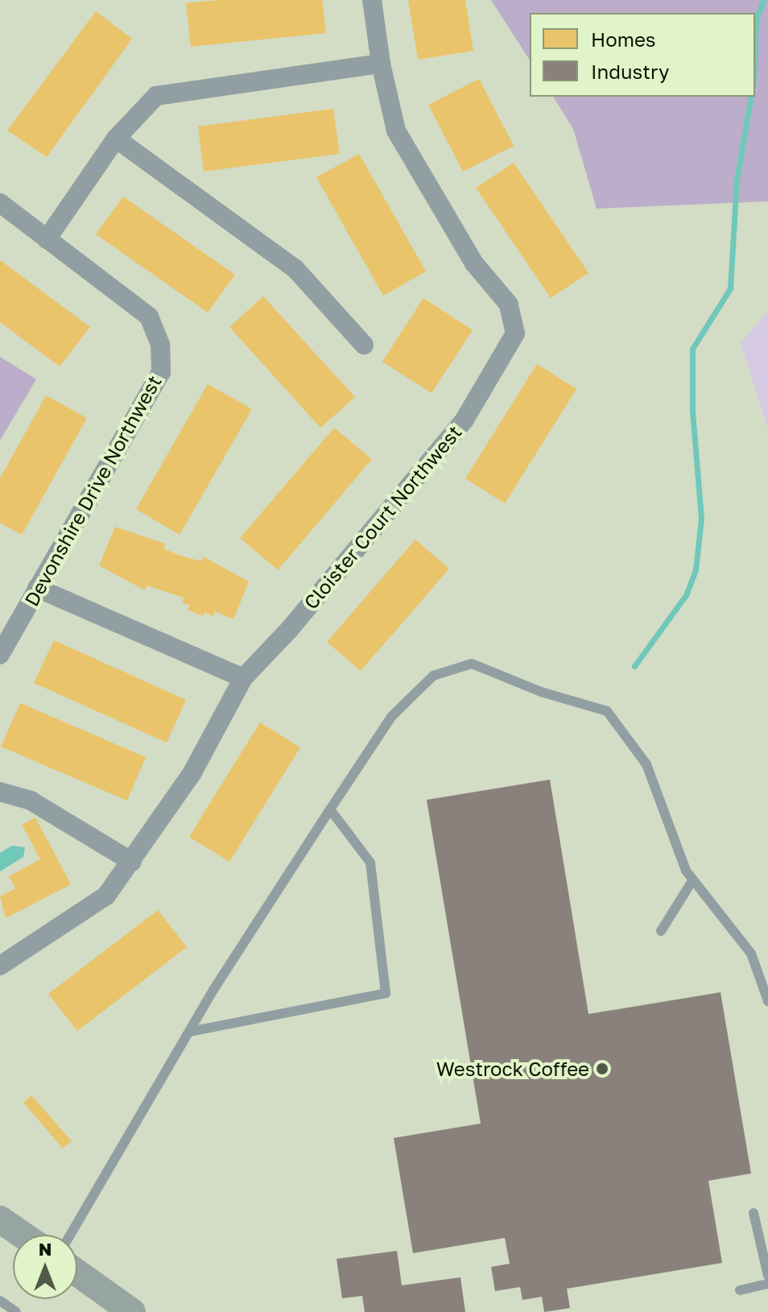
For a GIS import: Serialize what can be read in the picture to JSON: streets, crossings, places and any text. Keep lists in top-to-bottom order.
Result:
{
  "streets": {
    "street": ["Devonshire Drive Northwest", "Cloister Court Northwest"]
  },
  "places": ["Westrock Coffee"],
  "legend": ["Homes", "Industry"],
  "north": "top"
}
